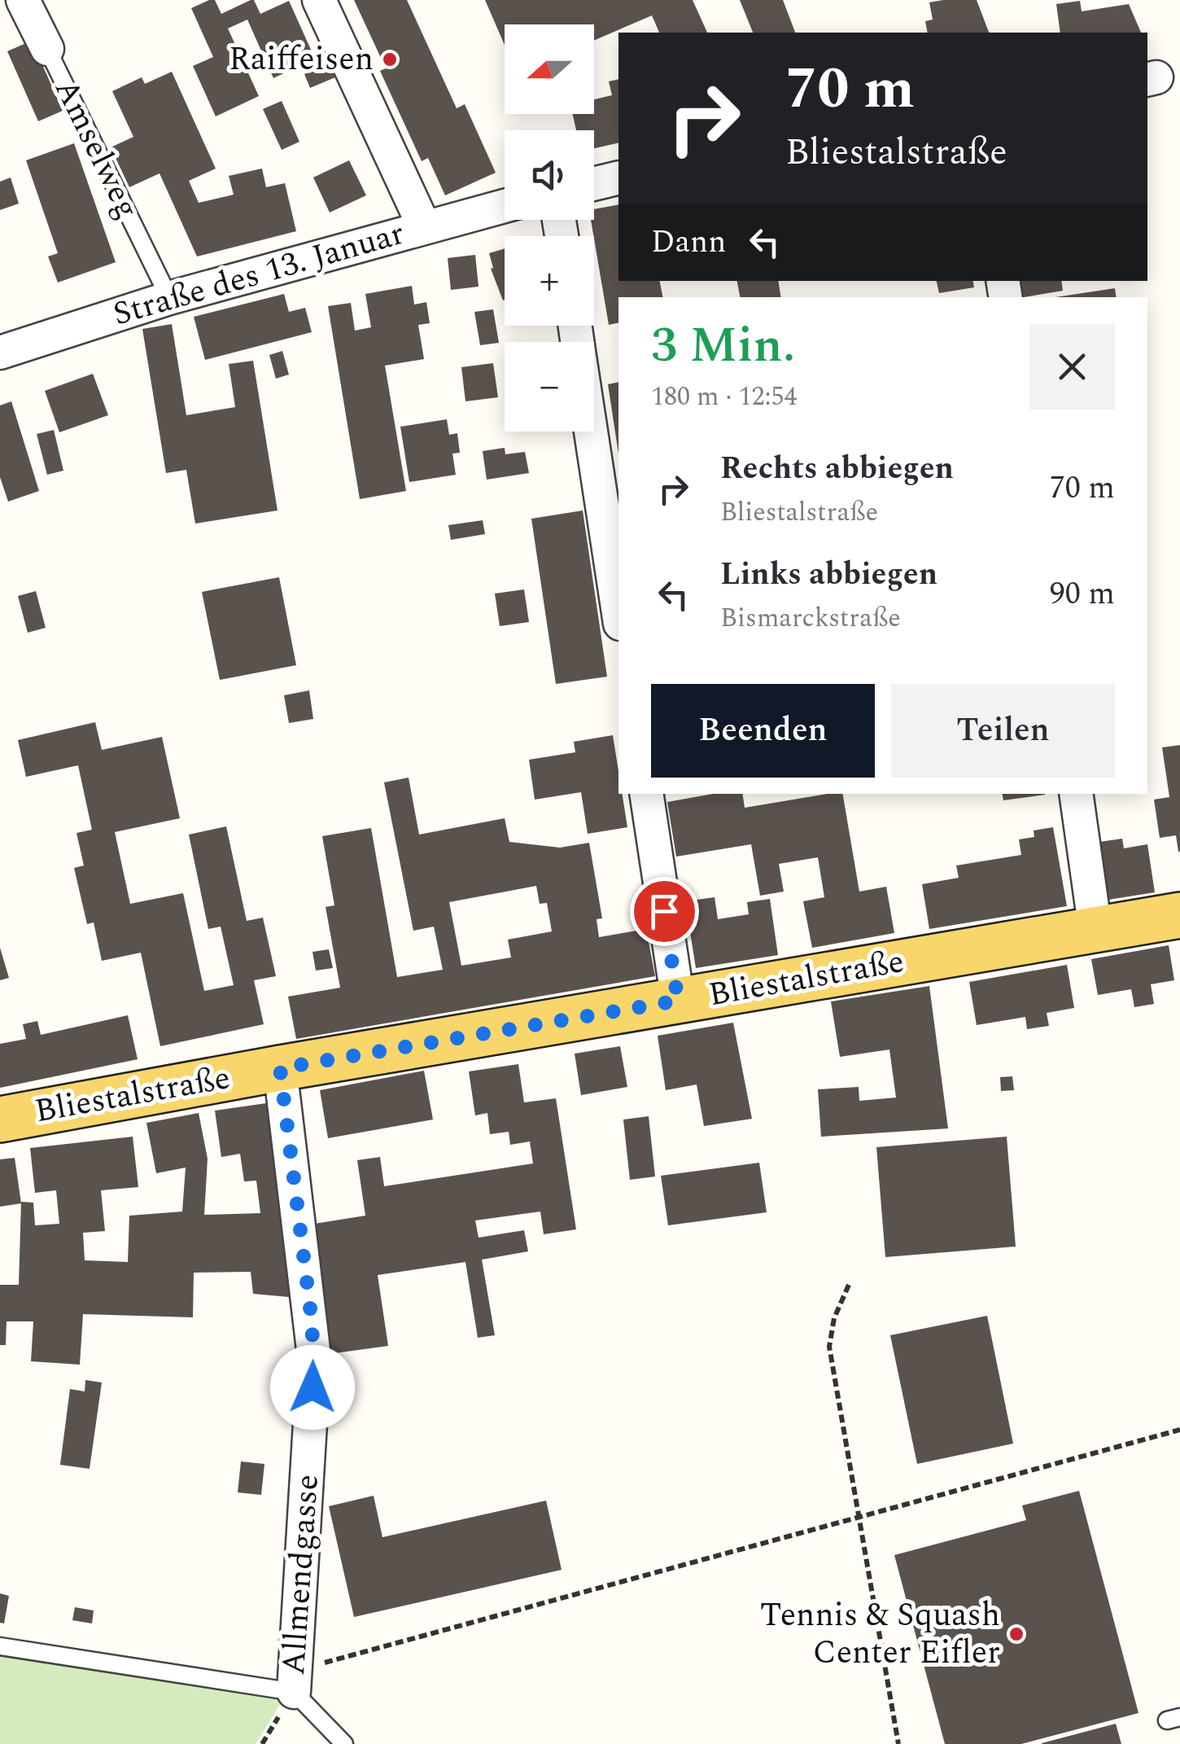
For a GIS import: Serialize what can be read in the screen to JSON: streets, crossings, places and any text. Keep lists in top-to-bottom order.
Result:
{
  "streets": {
    "main road": ["Bliestalstraße"],
    "street": ["Amselweg", "Straße des 13. Januar", "Allmendgasse"]
  },
  "crossings": [
    ["Amselweg", "Straße des 13. Januar"],
    ["Bliestalstraße", "Allmendgasse"]
  ],
  "places": ["Raiffeisen", "Tennis & Squash Center Eifler"],
  "north": "left",
  "page": {
    "map_buttons": ["+", "−"],
    "turn": ["70 m", "Bliestalstraße"],
    "then": "Dann",
    "heading": ["3 Min.", "180 m · 12:54"],
    "list": [
      {
        "name": "Rechts abbiegen",
        "note": "Bliestalstraße",
        "value": "70 m"
      },
      {
        "name": "Links abbiegen",
        "note": "Bismarckstraße",
        "value": "90 m"
      }
    ],
    "buttons": ["Beenden", "Teilen"]
  }
}
